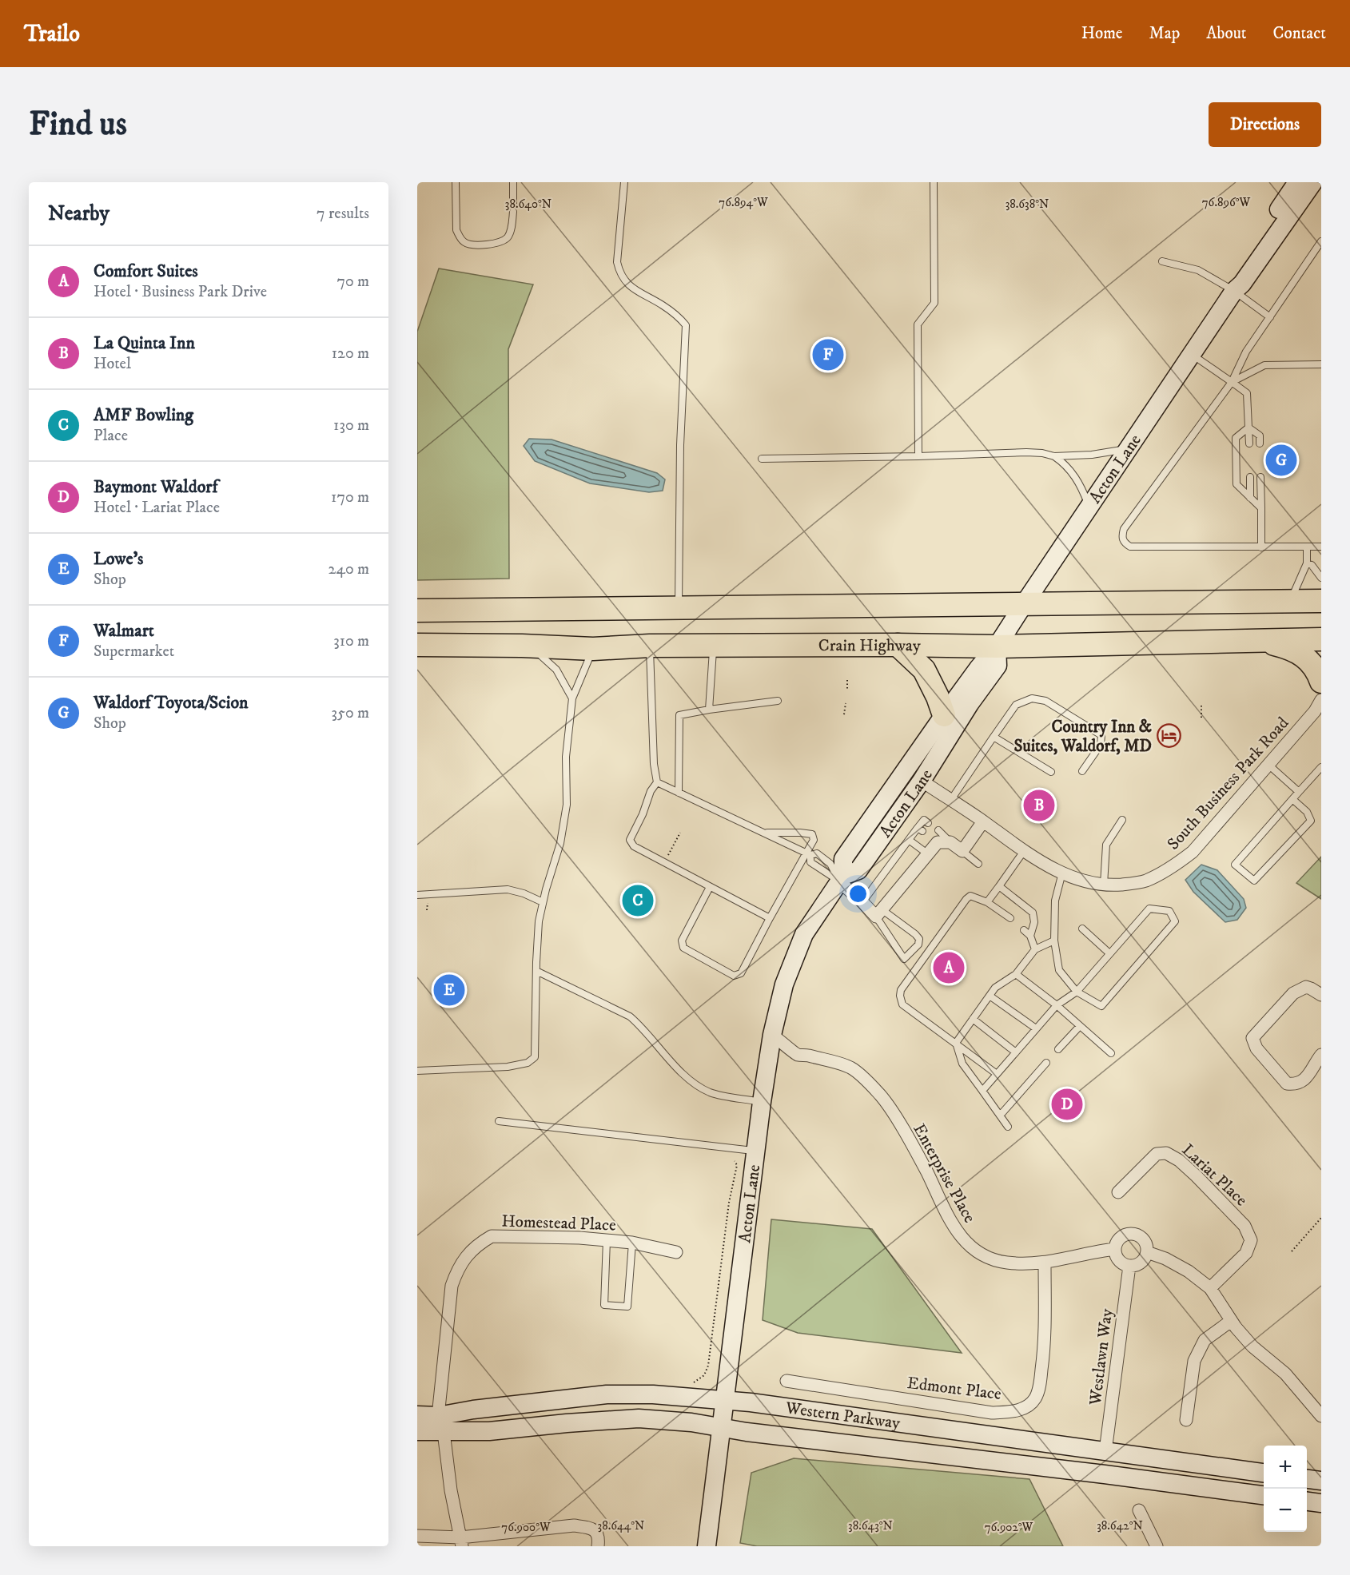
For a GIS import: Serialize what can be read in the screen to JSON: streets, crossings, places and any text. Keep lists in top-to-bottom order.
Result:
{
  "streets": {
    "highway": ["Crain Highway"],
    "main road": ["Acton Lane", "Western Parkway"],
    "street": [
      "South Business Park Road",
      "Enterprise Place",
      "Lariat Place",
      "Homestead Place",
      "Westlawn Way",
      "Edmont Place"
    ]
  },
  "crossings": [
    ["Acton Lane", "Crain Highway"],
    ["Acton Lane", "South Business Park Road"],
    ["Acton Lane", "Enterprise Place"],
    ["Acton Lane", "Western Parkway"],
    ["Enterprise Place", "Westlawn Way"],
    ["Enterprise Place", "Edmont Place"],
    ["Homestead Place", "Western Parkway"],
    ["Westlawn Way", "Western Parkway"]
  ],
  "places": {
    "hotel": ["Country Inn & Suites, Waldorf, MD"]
  },
  "page": {
    "header": "Trailo",
    "nav": [
      "Home",
      "Map",
      "About",
      "Contact"
    ],
    "buttons": "Directions",
    "title": "Find us",
    "heading": ["Nearby", "7 results"],
    "list": [
      {
        "mark": "A",
        "name": "Comfort Suites",
        "note": "Hotel · Business Park Drive",
        "value": "70 m"
      },
      {
        "mark": "B",
        "name": "La Quinta Inn",
        "note": "Hotel",
        "value": "120 m"
      },
      {
        "mark": "C",
        "name": "AMF Bowling",
        "note": "Place",
        "value": "130 m"
      },
      {
        "mark": "D",
        "name": "Baymont Waldorf",
        "note": "Hotel · Lariat Place",
        "value": "170 m"
      },
      {
        "mark": "E",
        "name": "Lowe's",
        "note": "Shop",
        "value": "240 m"
      },
      {
        "mark": "F",
        "name": "Walmart",
        "note": "Supermarket",
        "value": "310 m"
      },
      {
        "mark": "G",
        "name": "Waldorf Toyota/Scion",
        "note": "Shop",
        "value": "350 m"
      }
    ],
    "pins": [
      "F",
      "G",
      "B",
      "C",
      "A",
      "E",
      "D"
    ],
    "map_buttons": ["+", "−"]
  },
  "coordinates": [
    "76.894°W",
    "76.896°W",
    "38.640°N",
    "38.638°N",
    "38.644°N",
    "38.643°N",
    "38.642°N",
    "76.900°W",
    "76.902°W"
  ]
}
